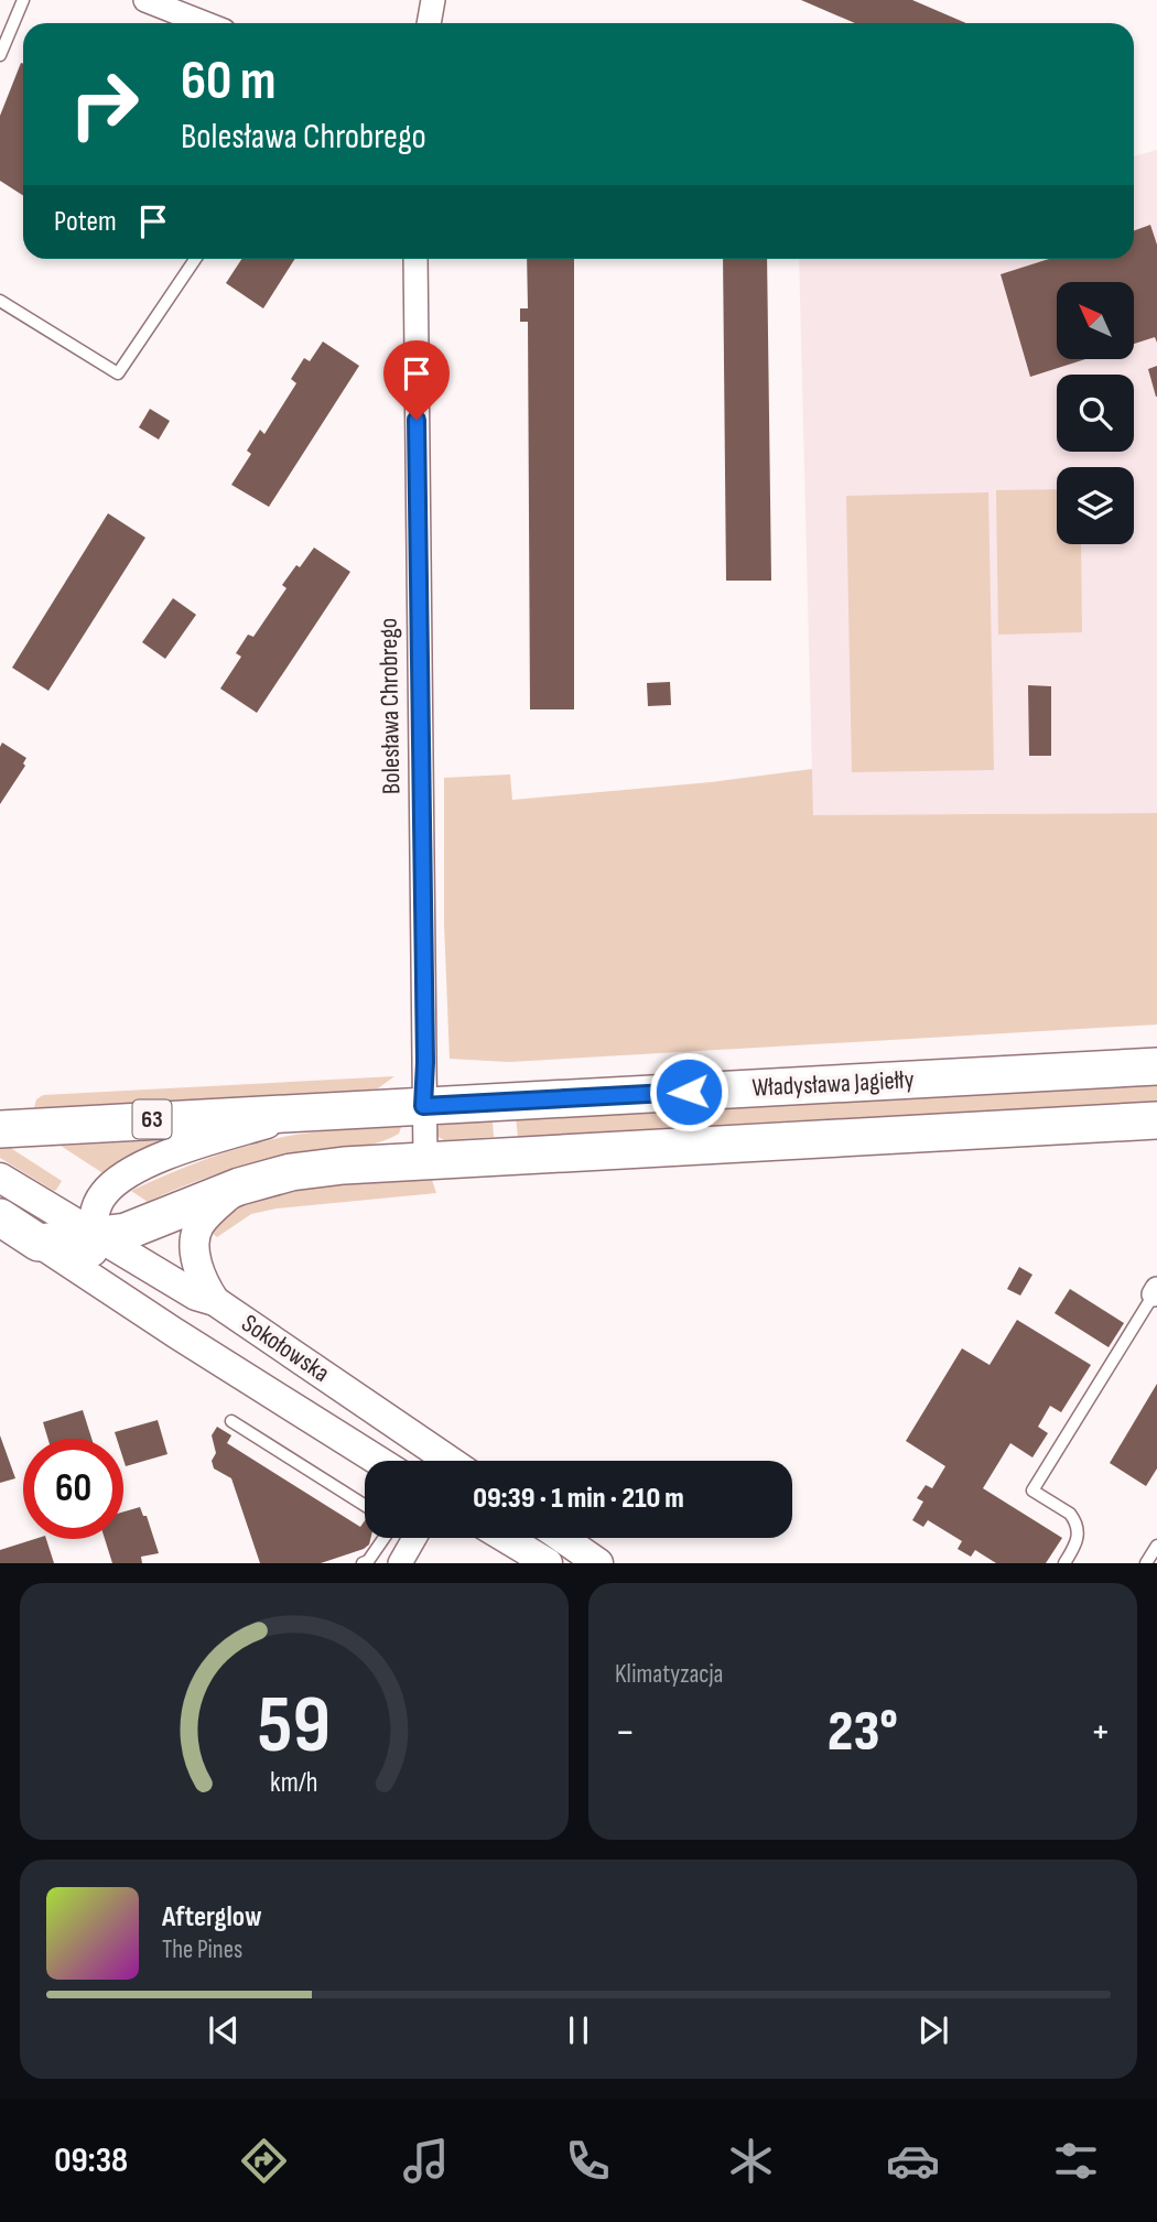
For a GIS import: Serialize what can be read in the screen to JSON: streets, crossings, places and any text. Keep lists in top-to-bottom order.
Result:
{
  "streets": {
    "main road": ["Władysława Jagiełły", "63", "Sokołowska"],
    "street": ["Bolesława Chrobrego"]
  },
  "crossings": [
    ["Bolesława Chrobrego", "Władysława Jagiełły"]
  ],
  "north": "top left",
  "page": {
    "turn": ["60 m", "Bolesława Chrobrego"],
    "then": "Potem",
    "limit": "60",
    "trip": "09:39 · 1 min · 210 m",
    "tile": "Klimatyzacja",
    "heat": ["−", "23°", "+"],
    "song": ["Afterglow", "The Pines"],
    "tabs": "09:38",
    "gauge": ["59", "km/h"]
  }
}
